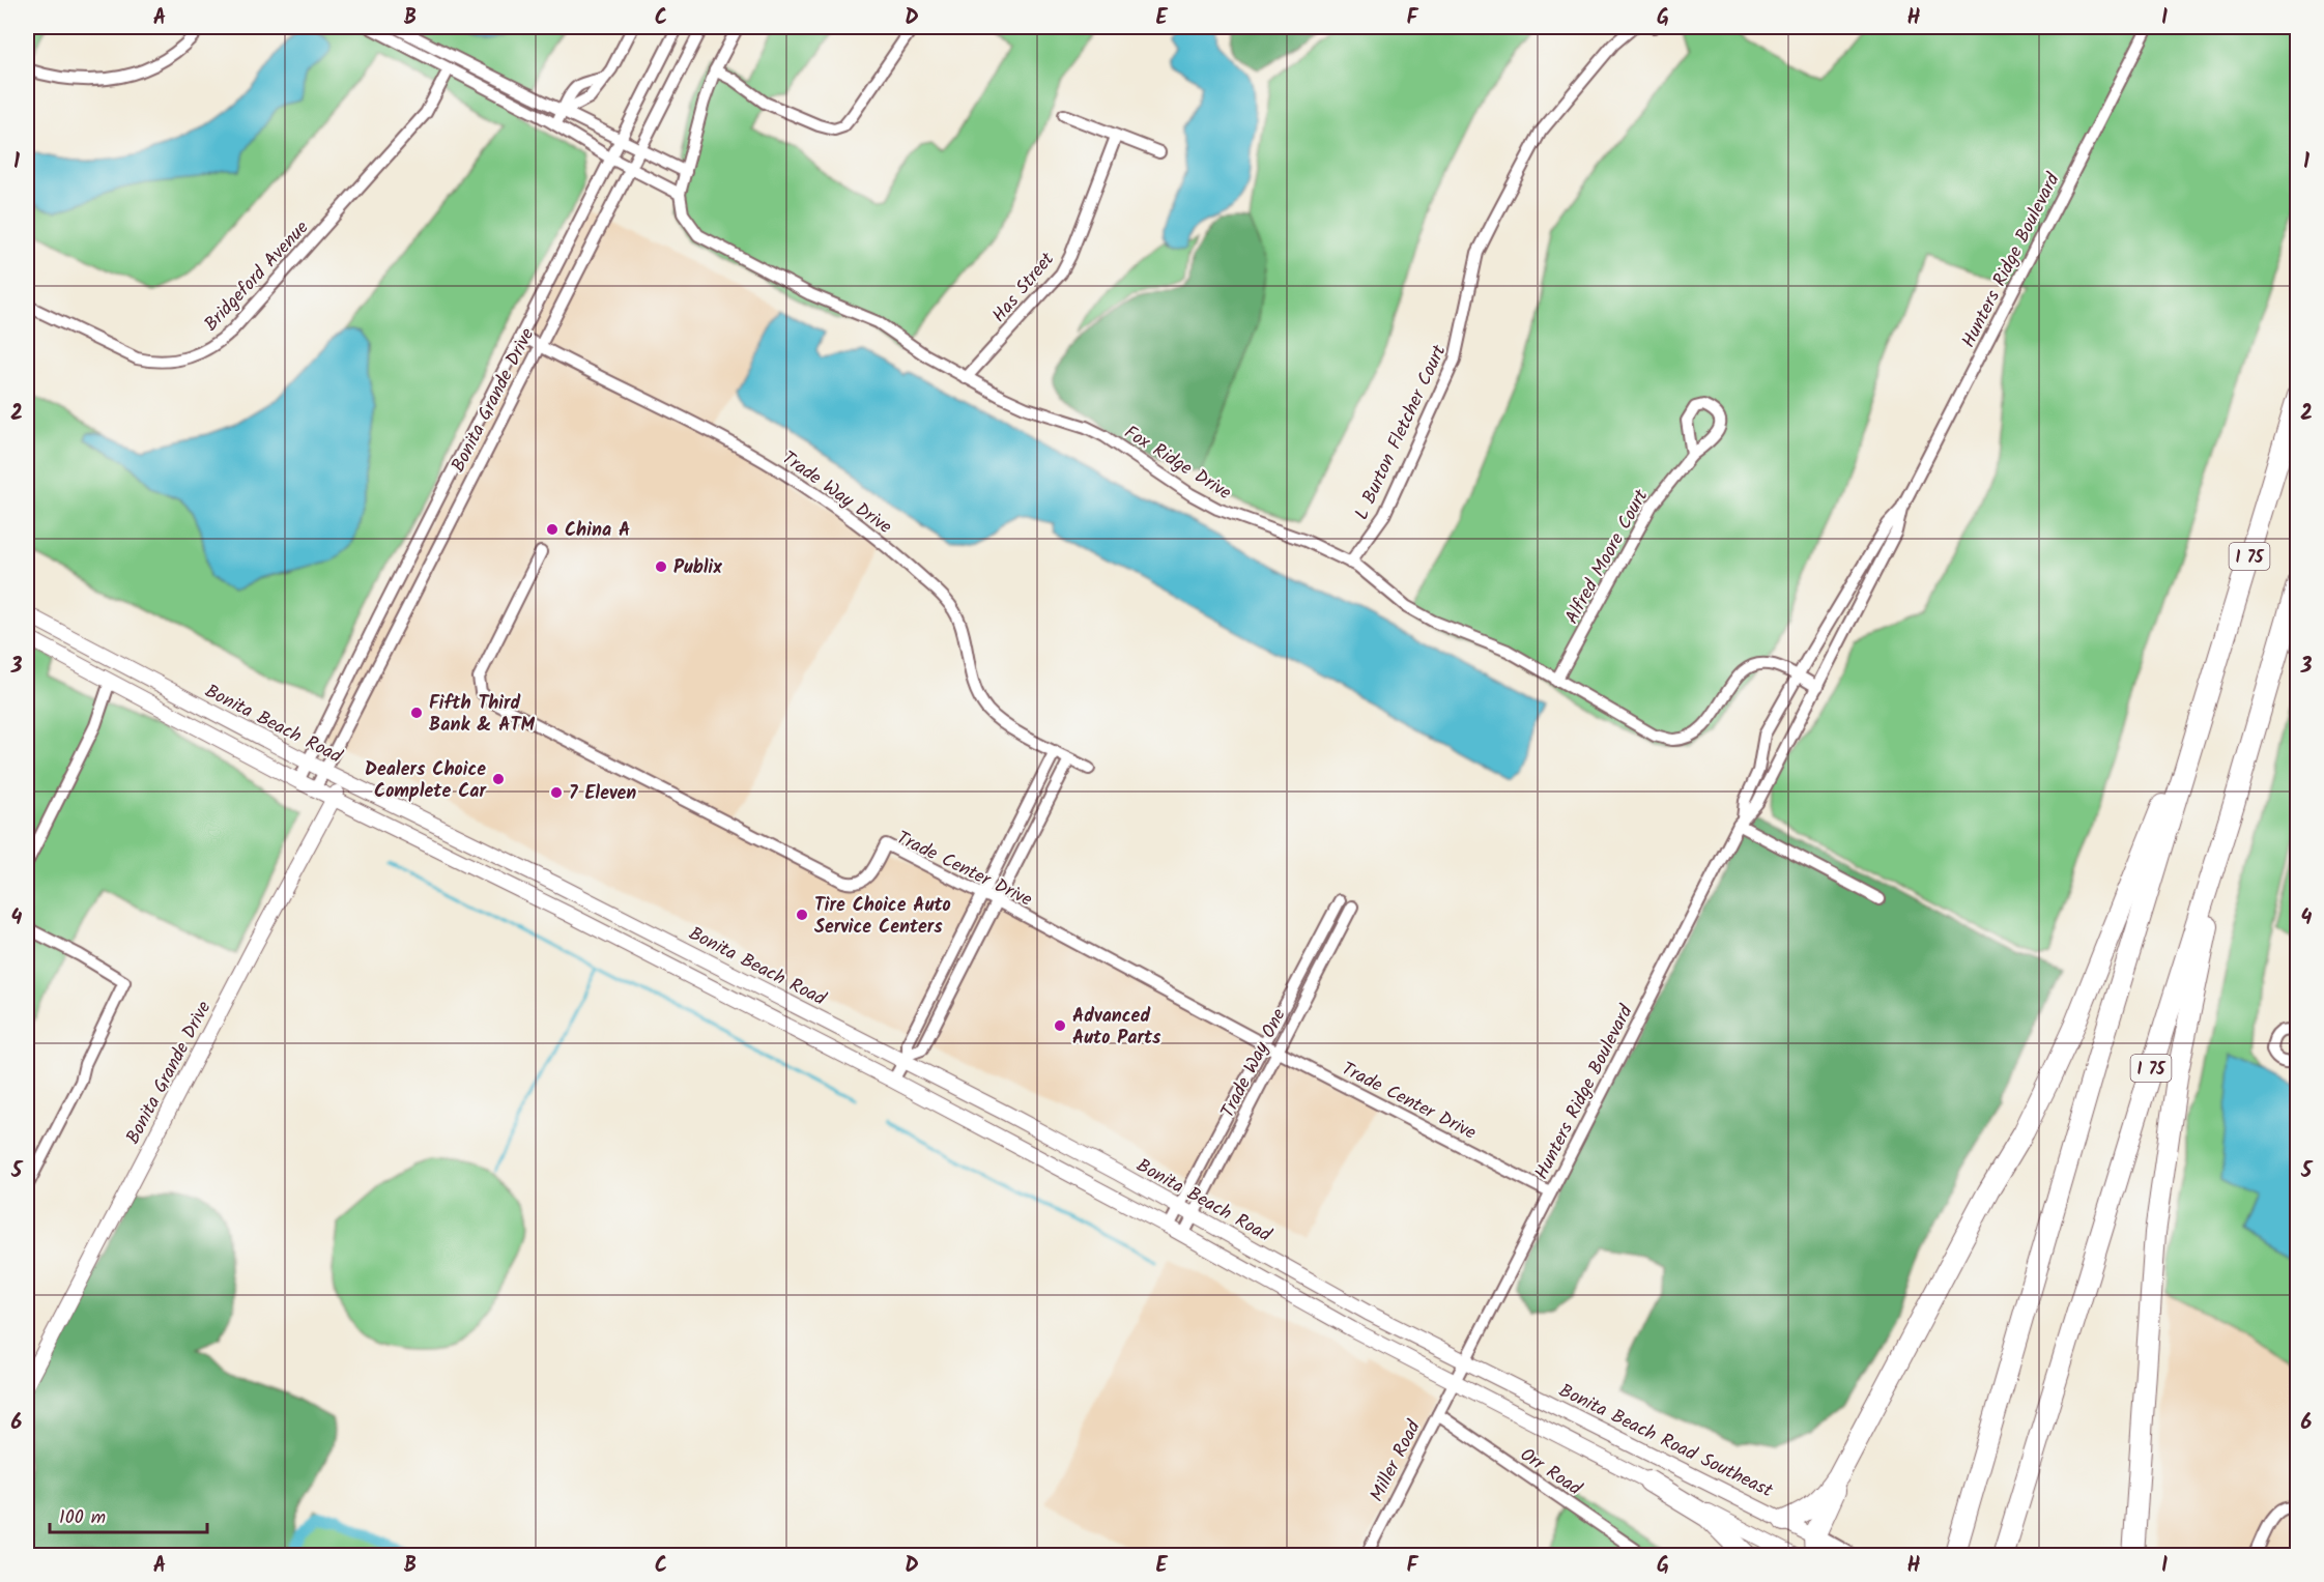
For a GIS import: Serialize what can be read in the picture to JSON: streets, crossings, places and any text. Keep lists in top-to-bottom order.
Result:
{
  "streets": {
    "highway": ["I 75"],
    "main road": ["Bonita Beach Road Southeast"],
    "street": [
      "Hunters Ridge Boulevard",
      "Bridgeford Avenue",
      "Has Street",
      "Bonita Grande Drive",
      "L Burton Fletcher Court",
      "Fox Ridge Drive",
      "Trade Way Drive",
      "Alfred Moore Court",
      "Bonita Beach Road",
      "Trade Center Drive",
      "Trade Way One",
      "Miller Road",
      "Orr Road"
    ]
  },
  "crossings": [
    ["Hunters Ridge Boulevard", "Fox Ridge Drive"],
    ["Hunters Ridge Boulevard", "Bonita Beach Road"],
    ["Hunters Ridge Boulevard", "Trade Center Drive"],
    ["Hunters Ridge Boulevard", "Bonita Beach Road Southeast"],
    ["Hunters Ridge Boulevard", "Miller Road"],
    ["Has Street", "Fox Ridge Drive"],
    ["Bonita Grande Drive", "Trade Way Drive"],
    ["Bonita Grande Drive", "Bonita Beach Road"],
    ["L Burton Fletcher Court", "Fox Ridge Drive"],
    ["Fox Ridge Drive", "Alfred Moore Court"],
    ["Bonita Beach Road", "Trade Way One"],
    ["Bonita Beach Road", "Bonita Beach Road Southeast"],
    ["Bonita Beach Road", "Miller Road"],
    ["Trade Center Drive", "Trade Way One"],
    ["Miller Road", "Orr Road"]
  ],
  "places": [
    "China A",
    "Publix",
    "Fifth Third Bank & ATM",
    "Dealers Choice Complete Car",
    "7 Eleven",
    "Tire Choice Auto Service Centers",
    "Advanced Auto Parts"
  ],
  "scale_bar": "100 m",
  "grid": {
    "columns": [
      "A",
      "B",
      "C",
      "D",
      "E",
      "F",
      "G",
      "H",
      "I"
    ],
    "rows": [
      "1",
      "2",
      "3",
      "4",
      "5",
      "6"
    ]
  }
}
